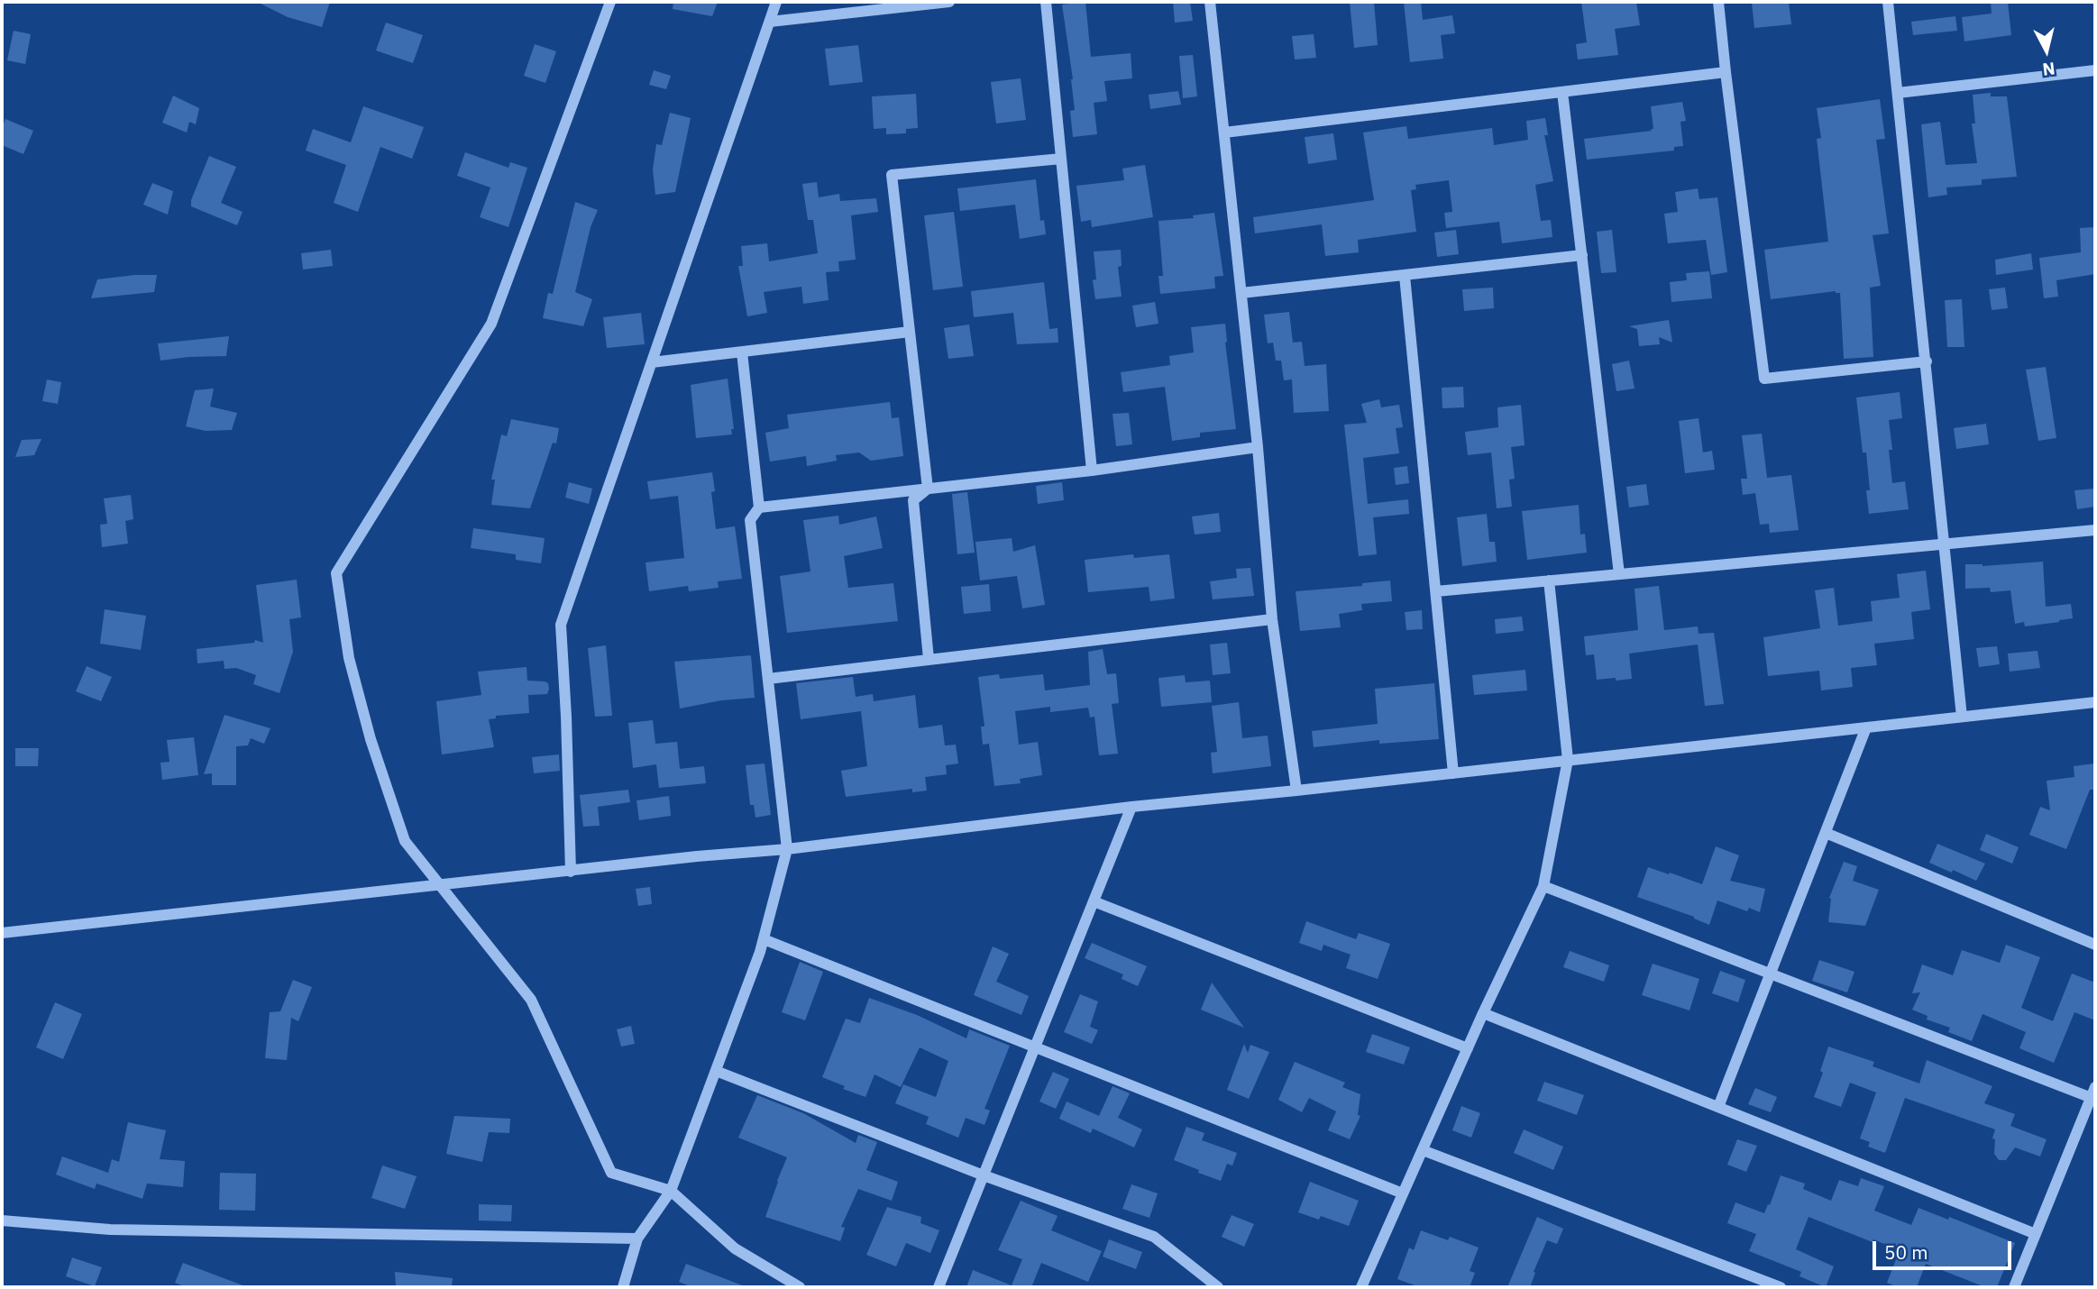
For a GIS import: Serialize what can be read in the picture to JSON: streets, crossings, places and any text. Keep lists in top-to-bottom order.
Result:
{
  "scale_bar": "50 m",
  "north": "bottom"
}
